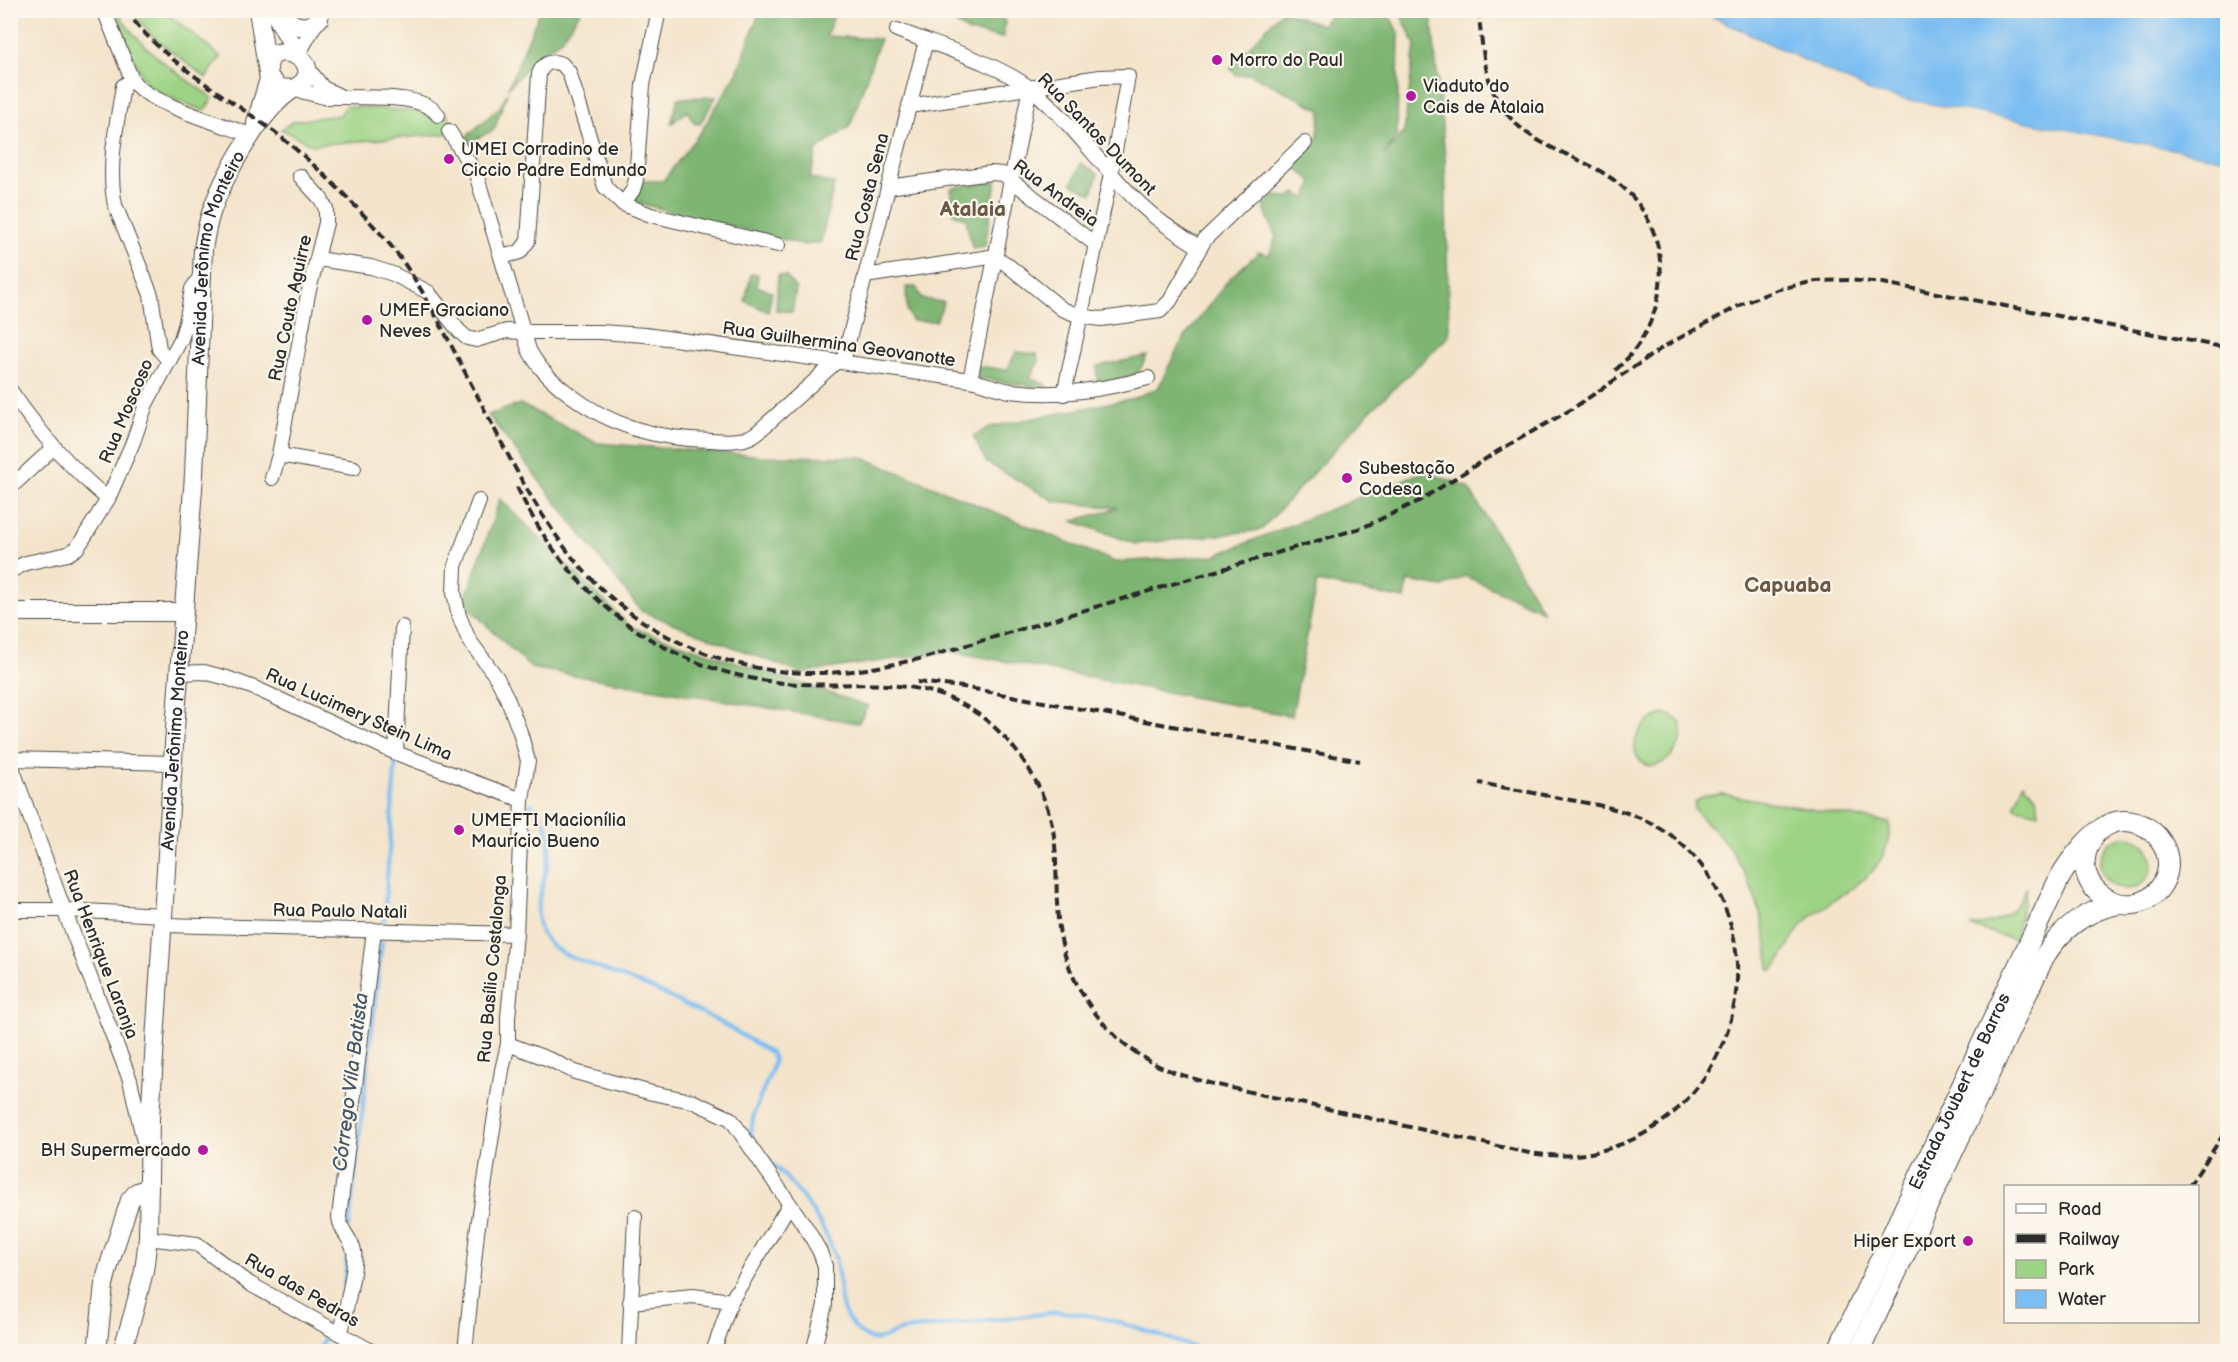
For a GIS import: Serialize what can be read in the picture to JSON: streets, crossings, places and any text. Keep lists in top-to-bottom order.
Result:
{
  "streets": {
    "main road": ["Estrada Joubert de Barros"],
    "street": [
      "Rua Santos Dumont",
      "Rua Andreia",
      "Rua Costa Sena",
      "Avenida Jerônimo Monteiro",
      "Rua Couto Aguirre",
      "Rua Guilhermina Geovanotte",
      "Rua Moscoso",
      "Rua Lucimery Stein Lima",
      "Rua Paulo Natali",
      "Rua Henrique Laranja",
      "Rua Basílio Costalonga",
      "Rua das Pedras"
    ]
  },
  "crossings": [
    ["Rua Santos Dumont", "Rua Costa Sena"],
    ["Rua Andreia", "Rua Costa Sena"],
    ["Rua Costa Sena", "Rua Guilhermina Geovanotte"],
    ["Avenida Jerônimo Monteiro", "Rua Lucimery Stein Lima"],
    ["Avenida Jerônimo Monteiro", "Rua Paulo Natali"],
    ["Avenida Jerônimo Monteiro", "Rua Henrique Laranja"],
    ["Avenida Jerônimo Monteiro", "Rua das Pedras"],
    ["Rua Couto Aguirre", "Rua Guilhermina Geovanotte"],
    ["Rua Lucimery Stein Lima", "Rua Basílio Costalonga"],
    ["Rua Paulo Natali", "Rua Henrique Laranja"],
    ["Rua Paulo Natali", "Rua Basílio Costalonga"]
  ],
  "districts": ["Atalaia", "Capuaba"],
  "water": ["Córrego Vila Batista"],
  "places": [
    "Morro do Paul",
    "Viaduto do Cais de Atalaia",
    "UMEI Corradino de Ciccio Padre Edmundo",
    "UMEF Graciano Neves",
    "Subestação Codesa",
    "UMEFTI Macionília Maurício Bueno",
    "BH Supermercado",
    "Hiper Export"
  ],
  "legend": [
    "Road",
    "Railway",
    "Park",
    "Water"
  ]
}
